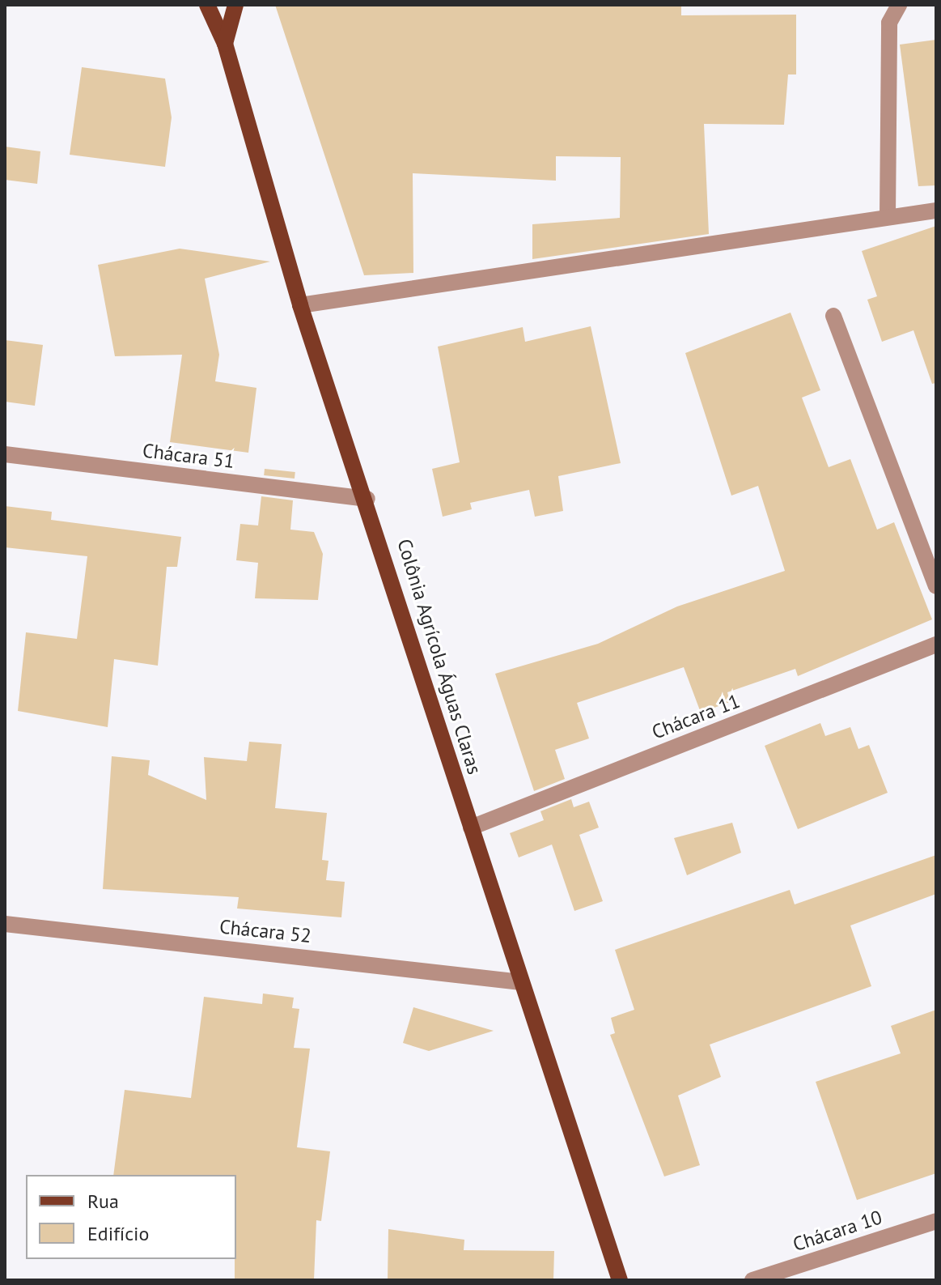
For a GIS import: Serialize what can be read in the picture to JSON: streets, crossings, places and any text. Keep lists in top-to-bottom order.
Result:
{
  "streets": {
    "main road": ["Colônia Agrícola Águas Claras"],
    "street": [
      "Chácara 51",
      "Chácara 11",
      "Chácara 52",
      "Chácara 10"
    ]
  },
  "crossings": [
    ["Chácara 51", "Colônia Agrícola Águas Claras"],
    ["Colônia Agrícola Águas Claras", "Chácara 11"],
    ["Colônia Agrícola Águas Claras", "Chácara 52"]
  ],
  "legend": ["Rua", "Edifício"]
}
